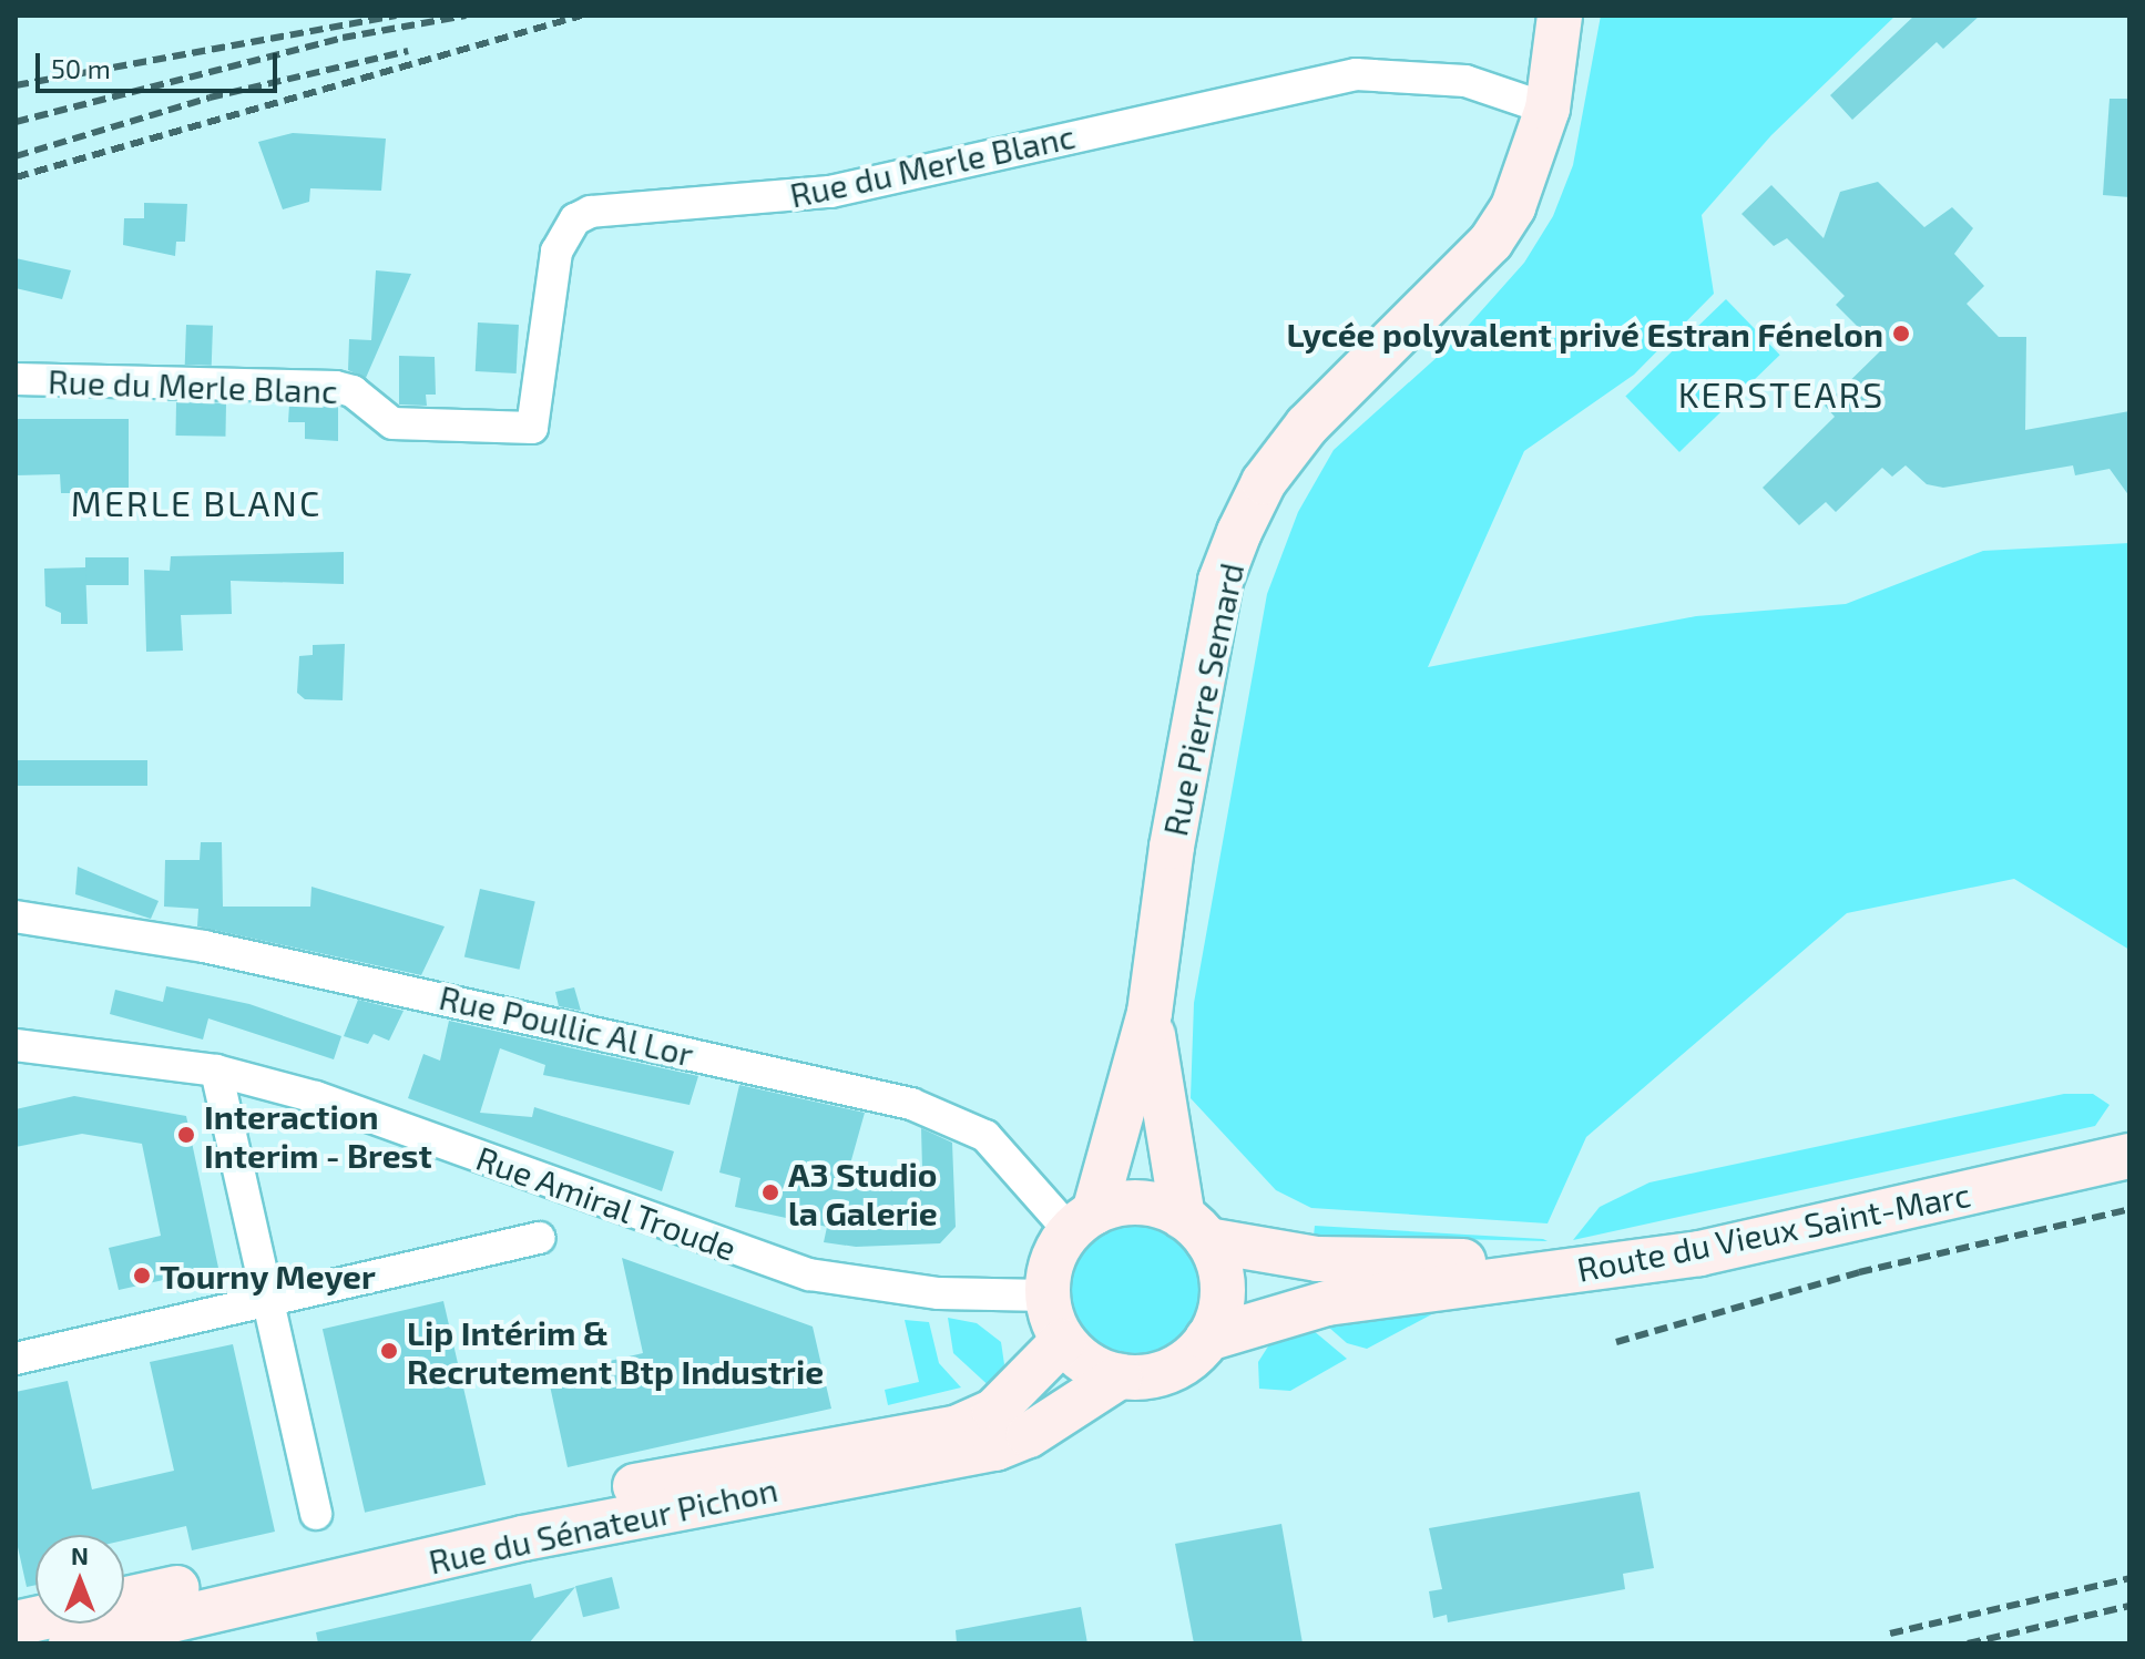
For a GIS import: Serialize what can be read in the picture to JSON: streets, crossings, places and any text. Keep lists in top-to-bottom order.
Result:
{
  "streets": {
    "main road": ["Rue Pierre Semard", "Route du Vieux Saint-Marc", "Rue du Sénateur Pichon"],
    "street": ["Rue du Merle Blanc", "Rue Poullic Al Lor", "Rue Amiral Troude"]
  },
  "crossings": [
    ["Rue du Merle Blanc", "Rue Pierre Semard"],
    ["Rue Pierre Semard", "Rue Poullic Al Lor"],
    ["Rue Pierre Semard", "Rue Amiral Troude"],
    ["Rue Pierre Semard", "Route du Vieux Saint-Marc"],
    ["Rue Pierre Semard", "Rue du Sénateur Pichon"],
    ["Rue Poullic Al Lor", "Rue Amiral Troude"],
    ["Rue Poullic Al Lor", "Route du Vieux Saint-Marc"],
    ["Rue Poullic Al Lor", "Rue du Sénateur Pichon"],
    ["Rue Amiral Troude", "Route du Vieux Saint-Marc"],
    ["Rue Amiral Troude", "Rue du Sénateur Pichon"],
    ["Route du Vieux Saint-Marc", "Rue du Sénateur Pichon"]
  ],
  "districts": ["KERSTEARS", "MERLE BLANC"],
  "places": [
    "Lycée polyvalent privé Estran Fénelon",
    "Interaction Interim - Brest",
    "A3 Studio la Galerie",
    "Tourny Meyer",
    "Lip Intérim & Recrutement Btp Industrie"
  ],
  "scale_bar": "50 m",
  "north": "top"
}
